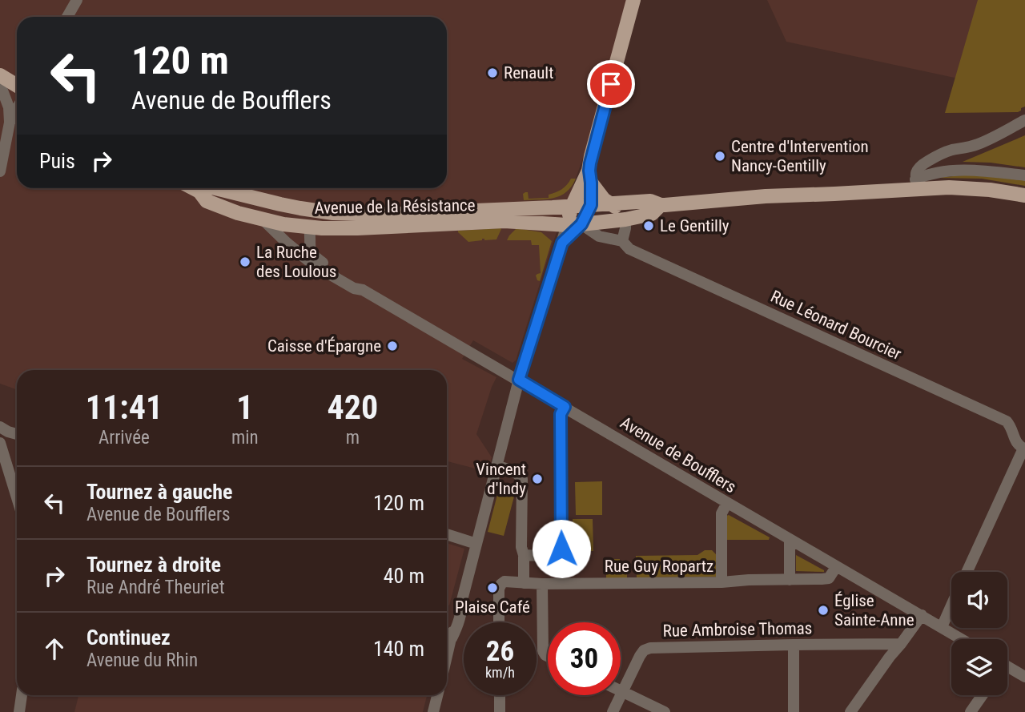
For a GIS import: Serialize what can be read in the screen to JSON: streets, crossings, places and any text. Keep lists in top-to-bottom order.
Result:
{
  "streets": {
    "main road": ["Avenue de la Résistance"],
    "street": [
      "Rue Léonard Bourcier",
      "Avenue de Boufflers",
      "Rue Guy Ropartz",
      "Rue Ambroise Thomas"
    ]
  },
  "crossings": [
    ["Avenue de la Résistance", "Rue Léonard Bourcier"],
    ["Avenue de la Résistance", "Avenue de Boufflers"],
    ["Avenue de Boufflers", "Rue Guy Ropartz"]
  ],
  "places": [
    "Renault",
    "Centre d'Intervention Nancy-Gentilly",
    "Le Gentilly",
    "La Ruche des Loulous",
    "Caisse d'Épargne",
    "Vincent d'Indy",
    "Plaise Café",
    "Église Sainte-Anne"
  ],
  "page": {
    "turn": ["120 m", "Avenue de Boufflers"],
    "then": "Puis",
    "eta": [
      "11:41",
      "Arrivée",
      "1",
      "min",
      "420",
      "m"
    ],
    "list": [
      {
        "name": "Tournez à gauche",
        "note": "Avenue de Boufflers",
        "value": "120 m"
      },
      {
        "name": "Tournez à droite",
        "note": "Rue André Theuriet",
        "value": "40 m"
      },
      {
        "name": "Continuez",
        "note": "Avenue du Rhin",
        "value": "140 m"
      }
    ],
    "speed": "26 km/h",
    "limit": "30"
  }
}
